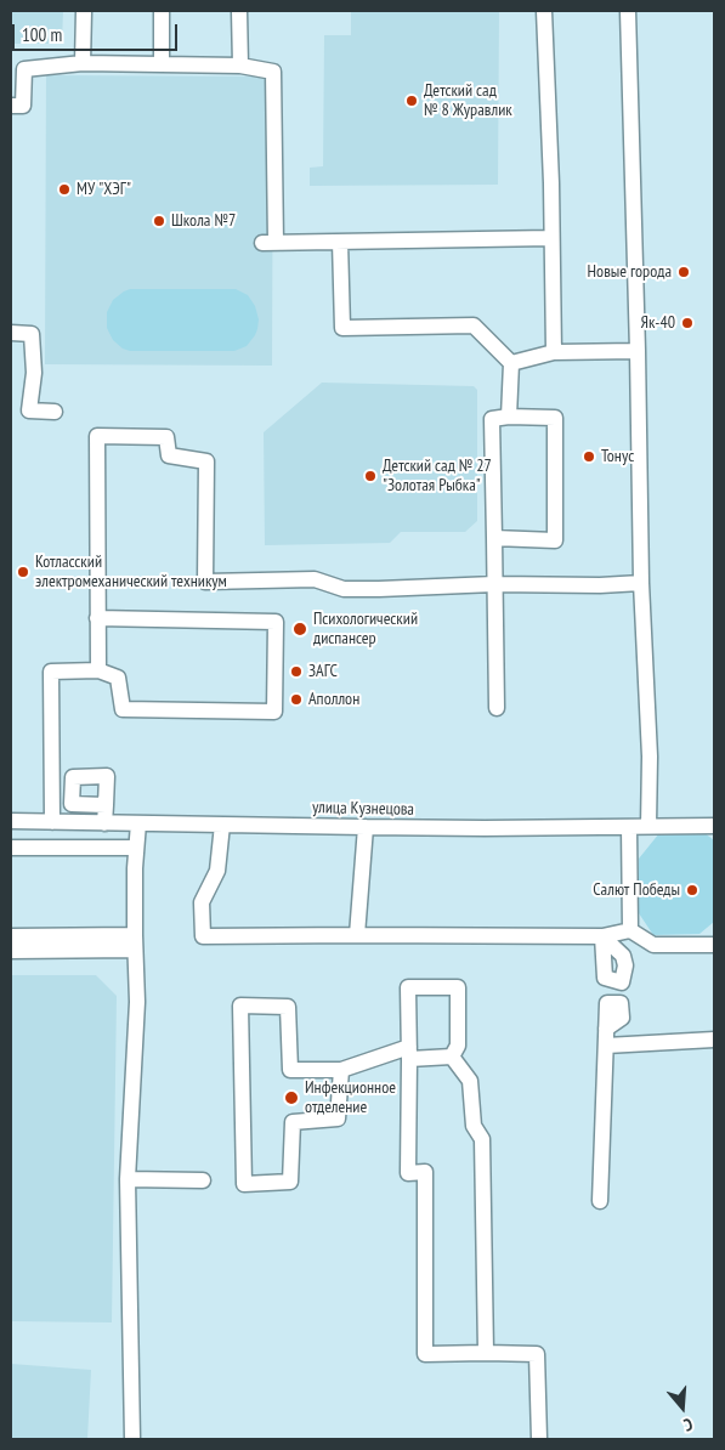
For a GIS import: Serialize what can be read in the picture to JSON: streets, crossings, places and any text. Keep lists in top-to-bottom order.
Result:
{
  "streets": {
    "street": ["улица Кузнецова"]
  },
  "places": [
    "Детский сад № 8 Журавлик",
    "МУ \"ХЭГ\"",
    "Школа №7",
    "Новые города",
    "Як-40",
    "Тонус",
    "Детский сад № 27 \"Золотая Рыбка\"",
    "Котласский электромеханический техникум",
    "Психологический диспансер",
    "ЗАГС",
    "Аполлон",
    "Салют Победы",
    "Инфекционное отделение"
  ],
  "scale_bar": "100 m",
  "north": "bottom"
}
